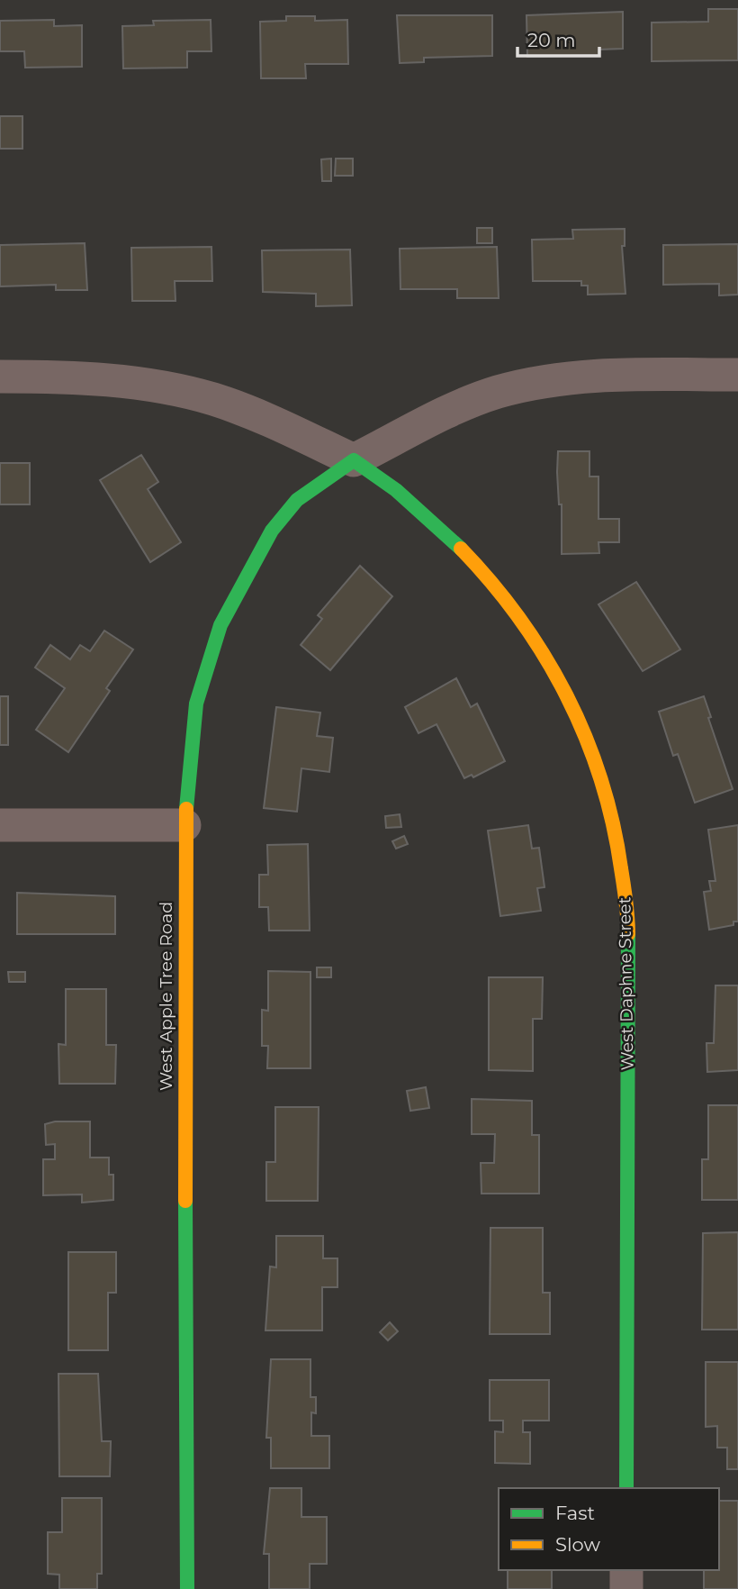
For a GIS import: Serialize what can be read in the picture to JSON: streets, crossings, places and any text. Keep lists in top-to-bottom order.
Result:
{
  "streets": {
    "street": ["West Daphne Street", "West Apple Tree Road"]
  },
  "crossings": [
    ["West Daphne Street", "West Apple Tree Road"]
  ],
  "legend": ["Fast", "Slow"],
  "scale_bar": "20 m"
}
